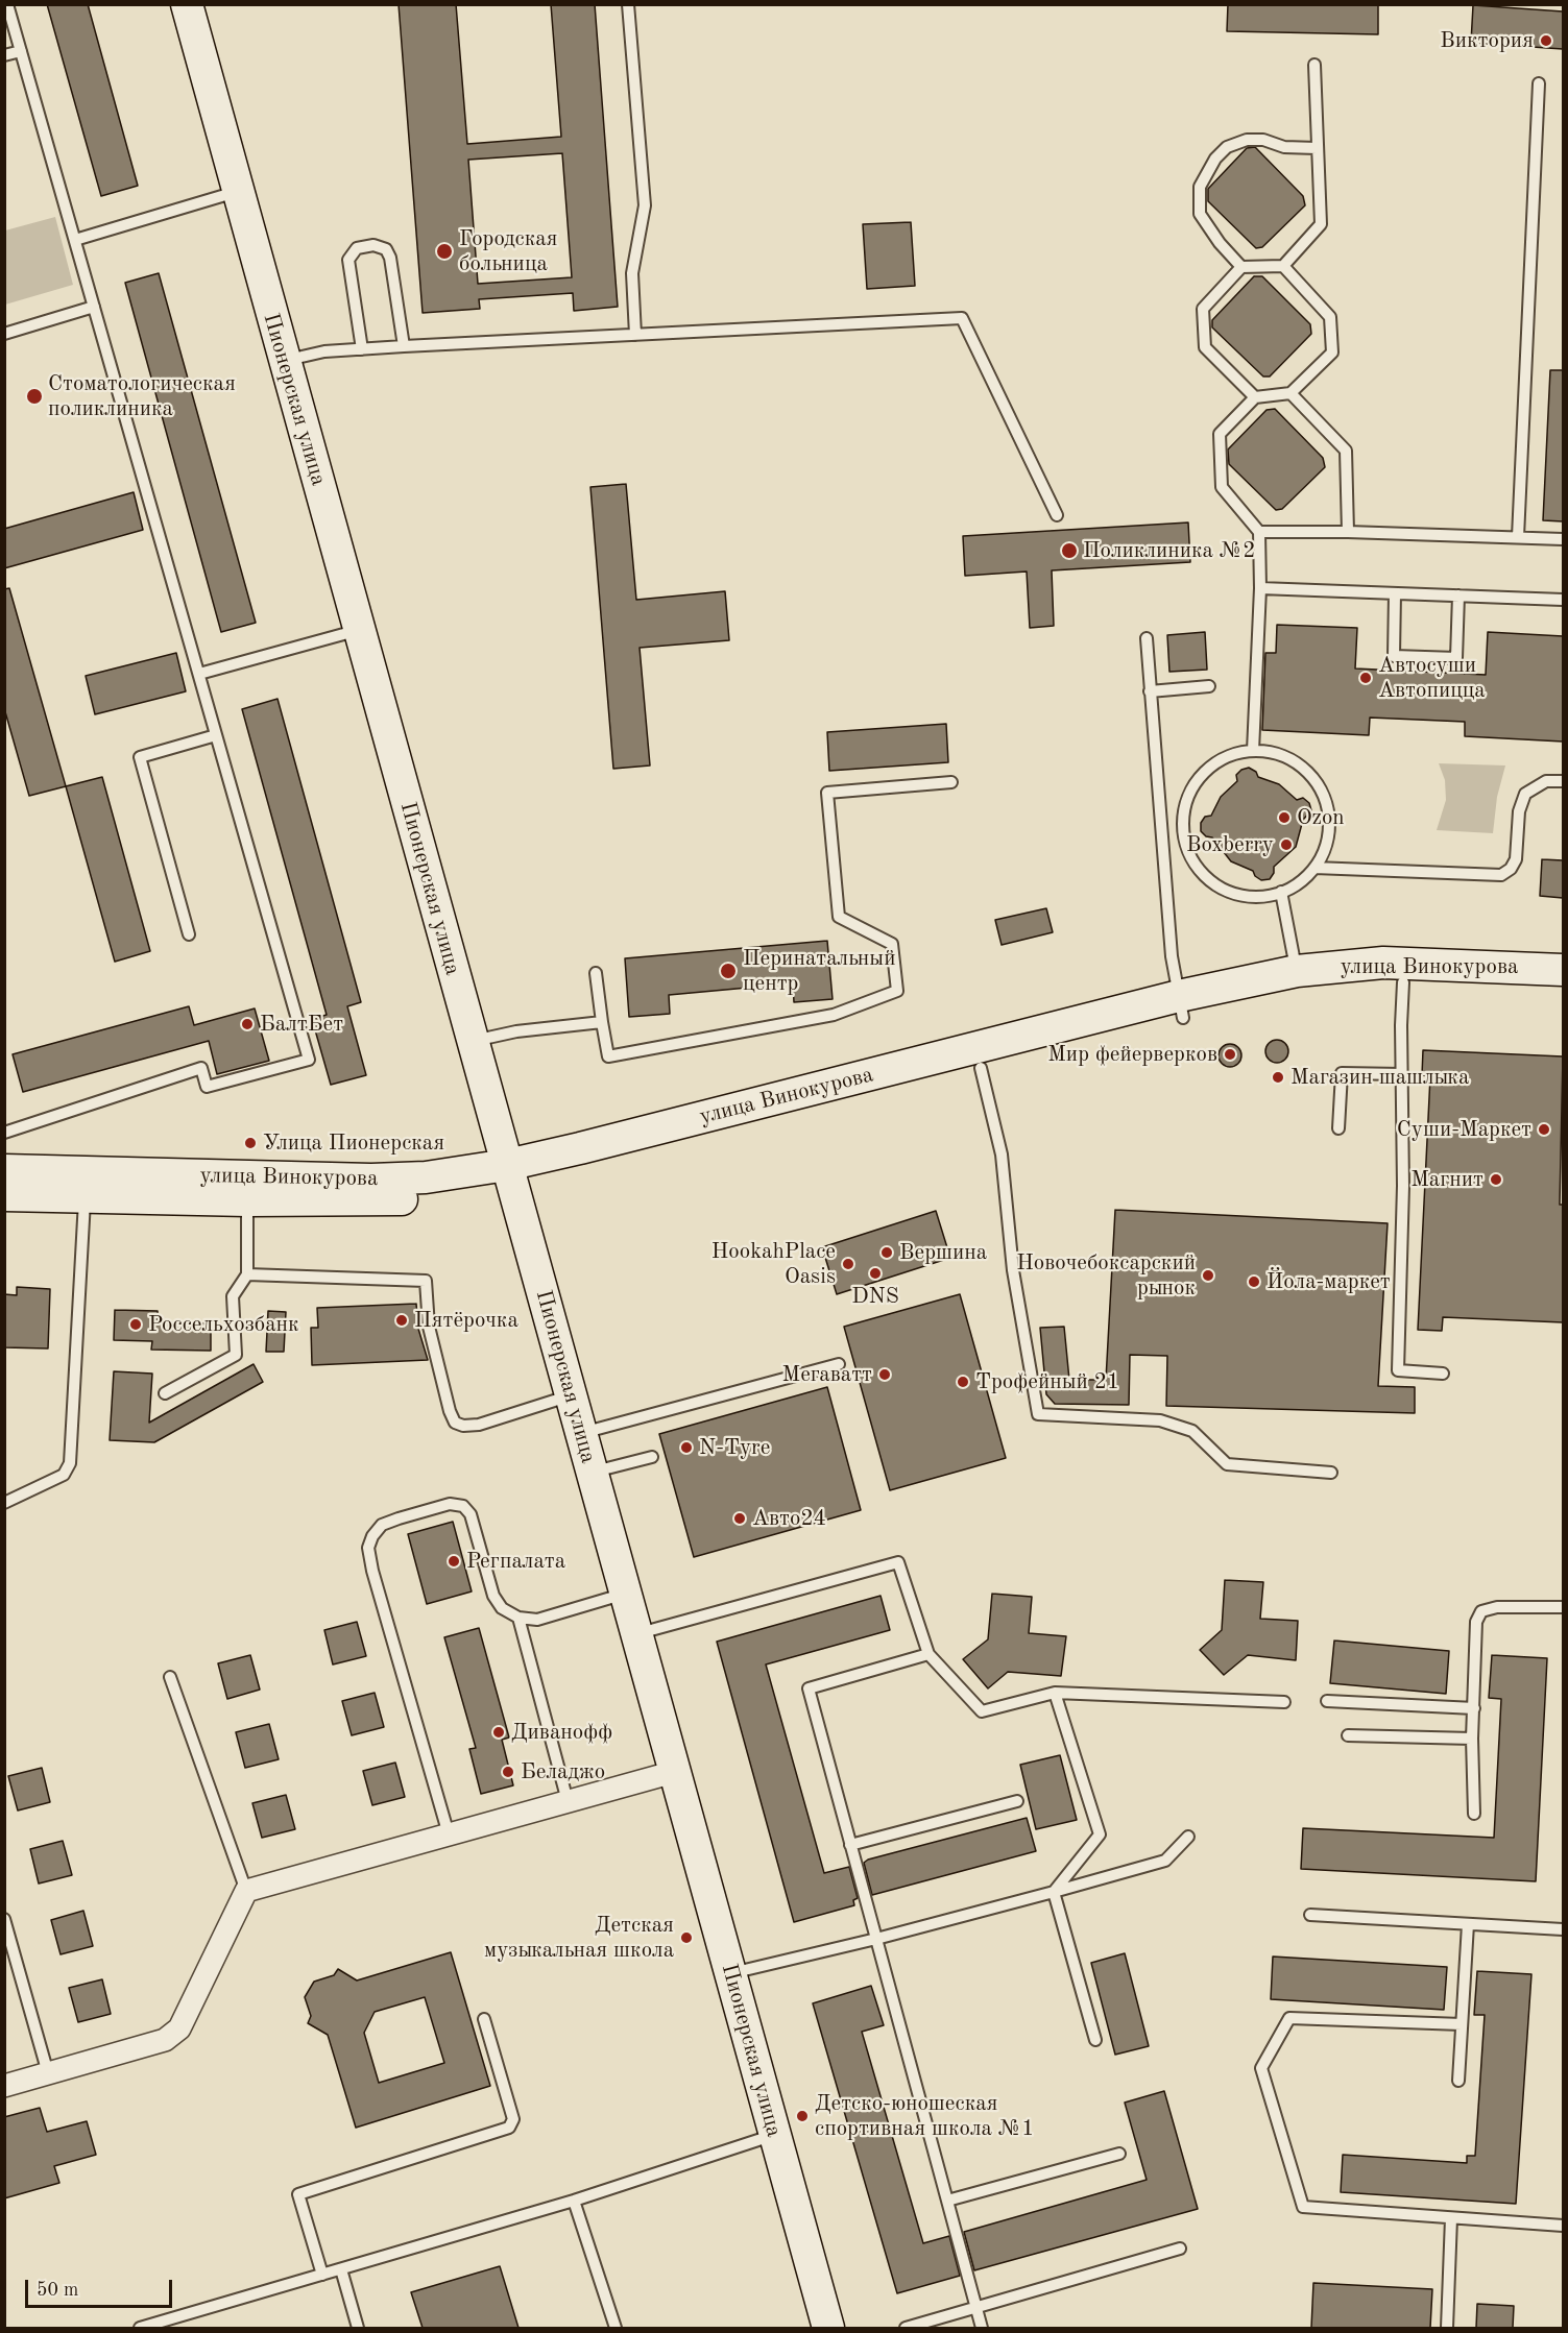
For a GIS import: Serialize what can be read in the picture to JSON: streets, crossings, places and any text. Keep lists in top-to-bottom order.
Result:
{
  "streets": {
    "main road": ["Пионерская улица", "улица Винокурова"]
  },
  "crossings": [
    ["Пионерская улица", "улица Винокурова"]
  ],
  "places": [
    "Виктория",
    "Городская больница",
    "Cтоматологическая поликлиника",
    "Поликлиника №2",
    "Автосуши Автопицца",
    "Ozon",
    "Boxberry",
    "Перинатальный центр",
    "БалтБет",
    "Мир фейерверков",
    "Магазин шашлыка",
    "Суши-Маркет",
    "Улица Пионерская",
    "Магнит",
    "Вершина",
    "HookahPlace Oasis",
    "DNS",
    "Новочебоксарский рынок",
    "Йола-маркет",
    "Пятёрочка",
    "Россельхозбанк",
    "Мегаватт",
    "Трофейный 21",
    "N-Tyre",
    "Авто24",
    "Регпалата",
    "Диванофф",
    "Беладжо",
    "Детская музыкальная школа",
    "Детско-юношеская спортивная школа №1"
  ],
  "scale_bar": "50 m"
}
